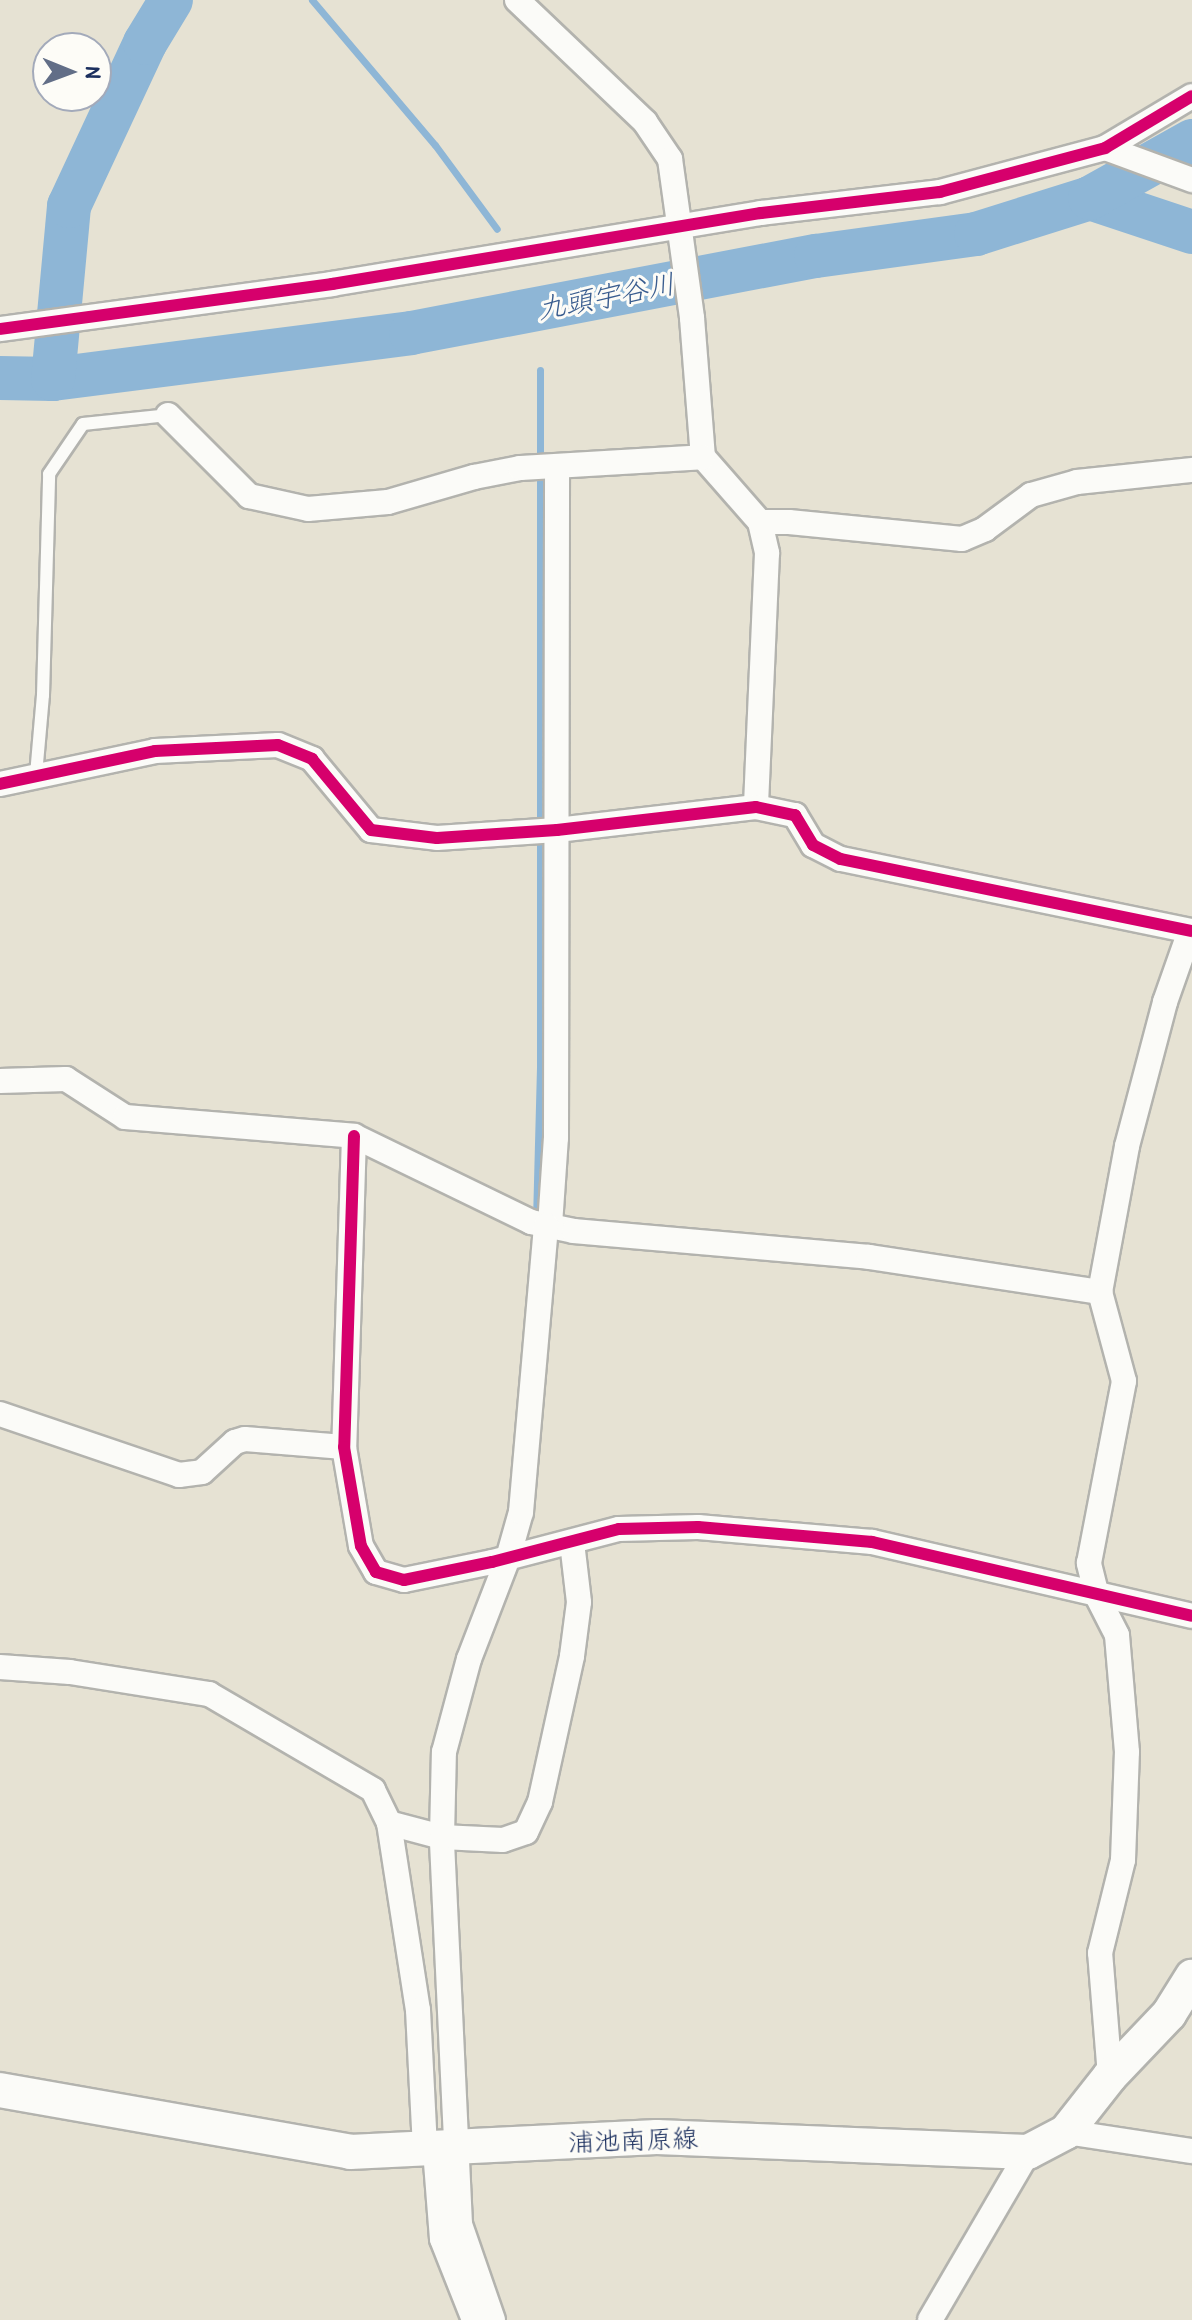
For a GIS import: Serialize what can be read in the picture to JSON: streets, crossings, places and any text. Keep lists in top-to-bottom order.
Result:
{
  "streets": {
    "main road": ["浦池南原線"]
  },
  "water": ["九頭宇谷川"],
  "north": "right"
}
